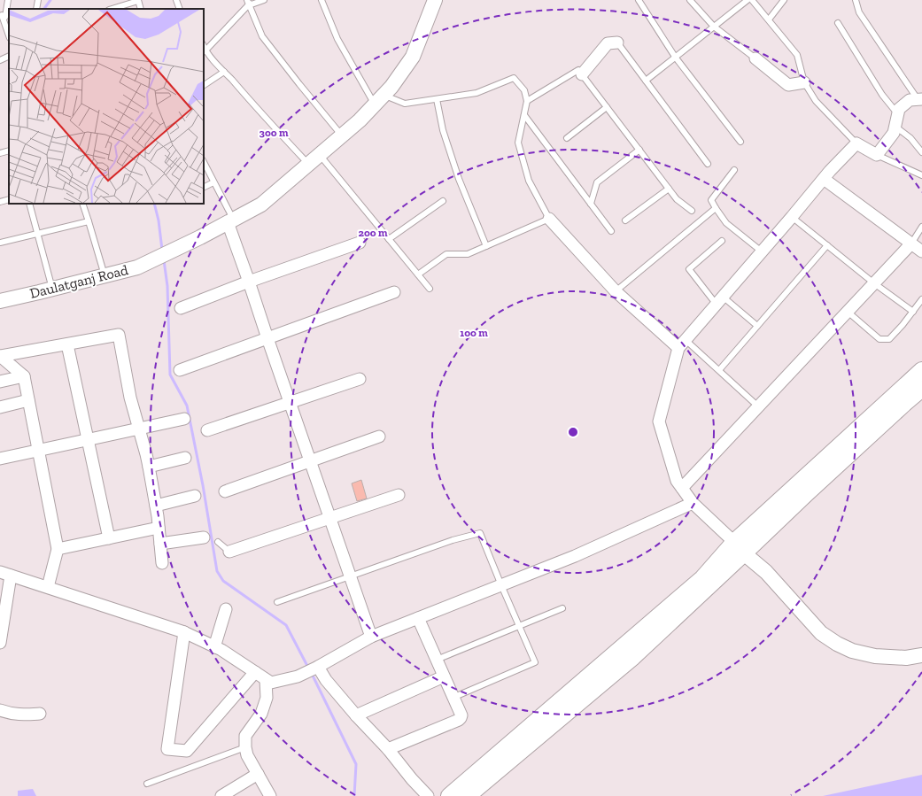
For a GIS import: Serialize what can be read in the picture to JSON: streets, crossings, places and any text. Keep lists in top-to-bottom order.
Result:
{
  "streets": {
    "street": ["Daulatganj Road"]
  },
  "rings": ["300 m", "200 m", "100 m"]
}
